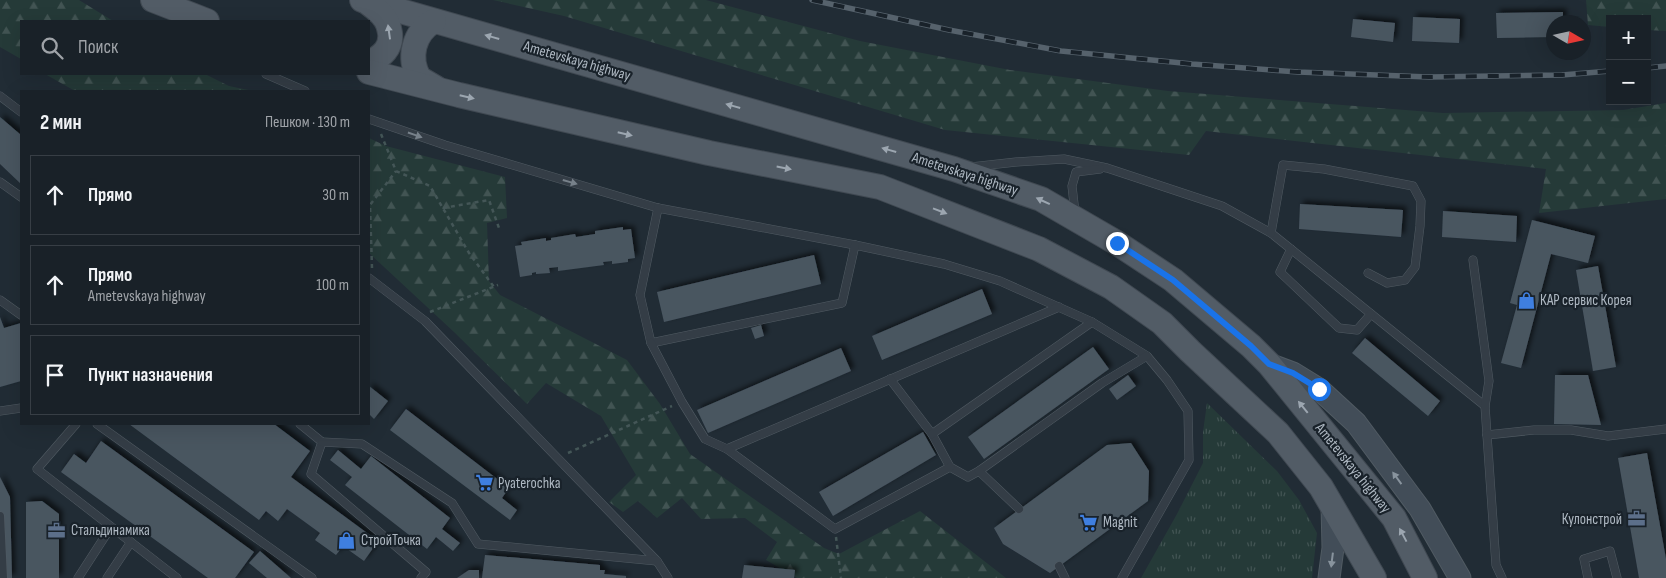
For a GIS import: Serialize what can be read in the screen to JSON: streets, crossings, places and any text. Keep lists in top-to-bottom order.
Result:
{
  "streets": {
    "main road": ["Ametevskaya highway"]
  },
  "places": {
    "shop": ["КАР сервис Корея", "СтройТочка"],
    "supermarket": ["Pyaterochka", "Magnit"],
    "office": ["Кулонстрой", "Стальдинамика"]
  },
  "north": "right",
  "page": {
    "map_buttons": ["+", "−"],
    "search": "Поиск",
    "heading": ["2 мин", "Пешком · 130 m"],
    "list": [
      ["Прямо", "30 m"],
      ["Прямо", "Ametevskaya highway", "100 m"],
      "Пункт назначения"
    ]
  }
}
